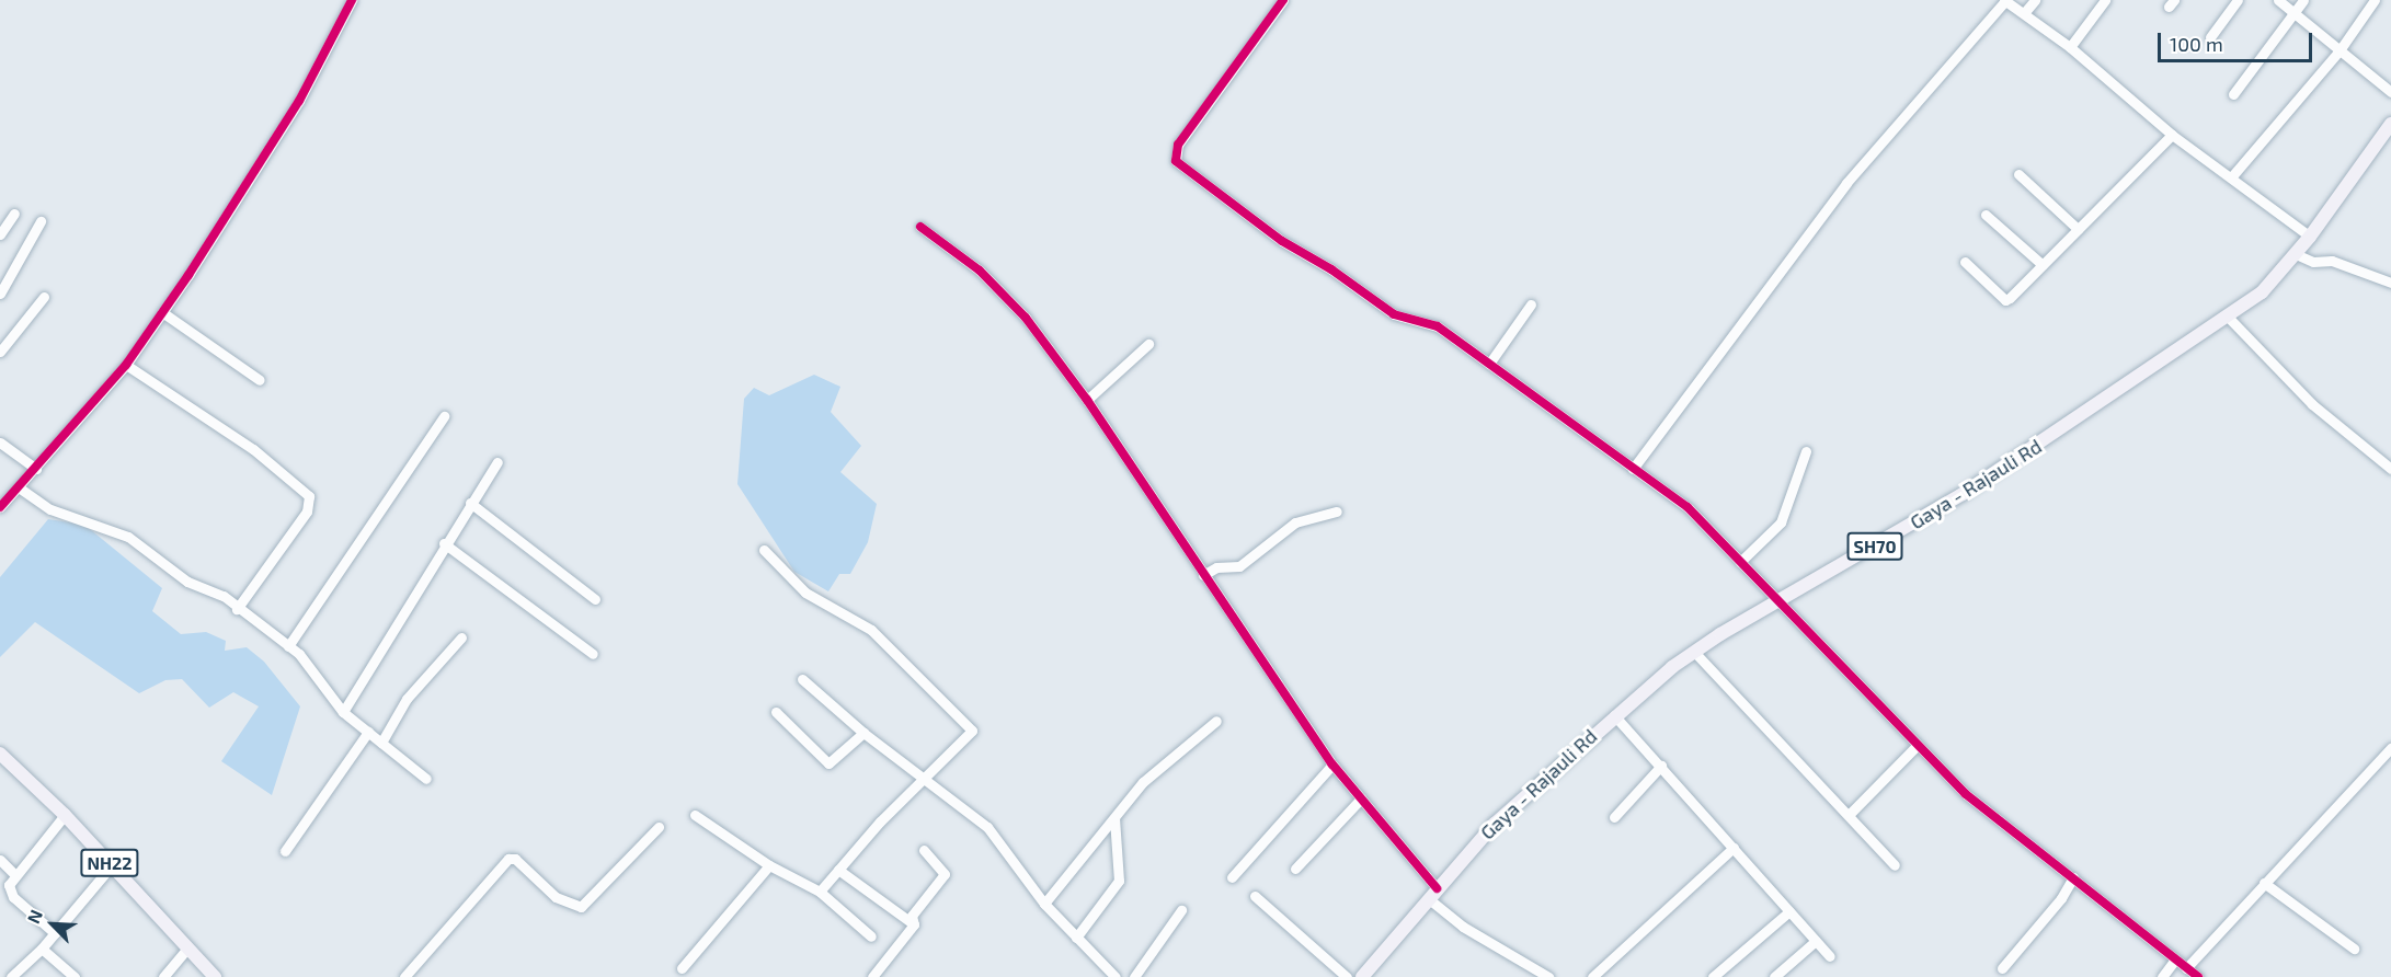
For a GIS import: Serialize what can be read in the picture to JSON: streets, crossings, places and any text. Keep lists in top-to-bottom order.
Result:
{
  "streets": {
    "main road": ["Gaya - Rajauli Rd", "SH70", "NH22"]
  },
  "scale_bar": "100 m",
  "north": "top left"
}
